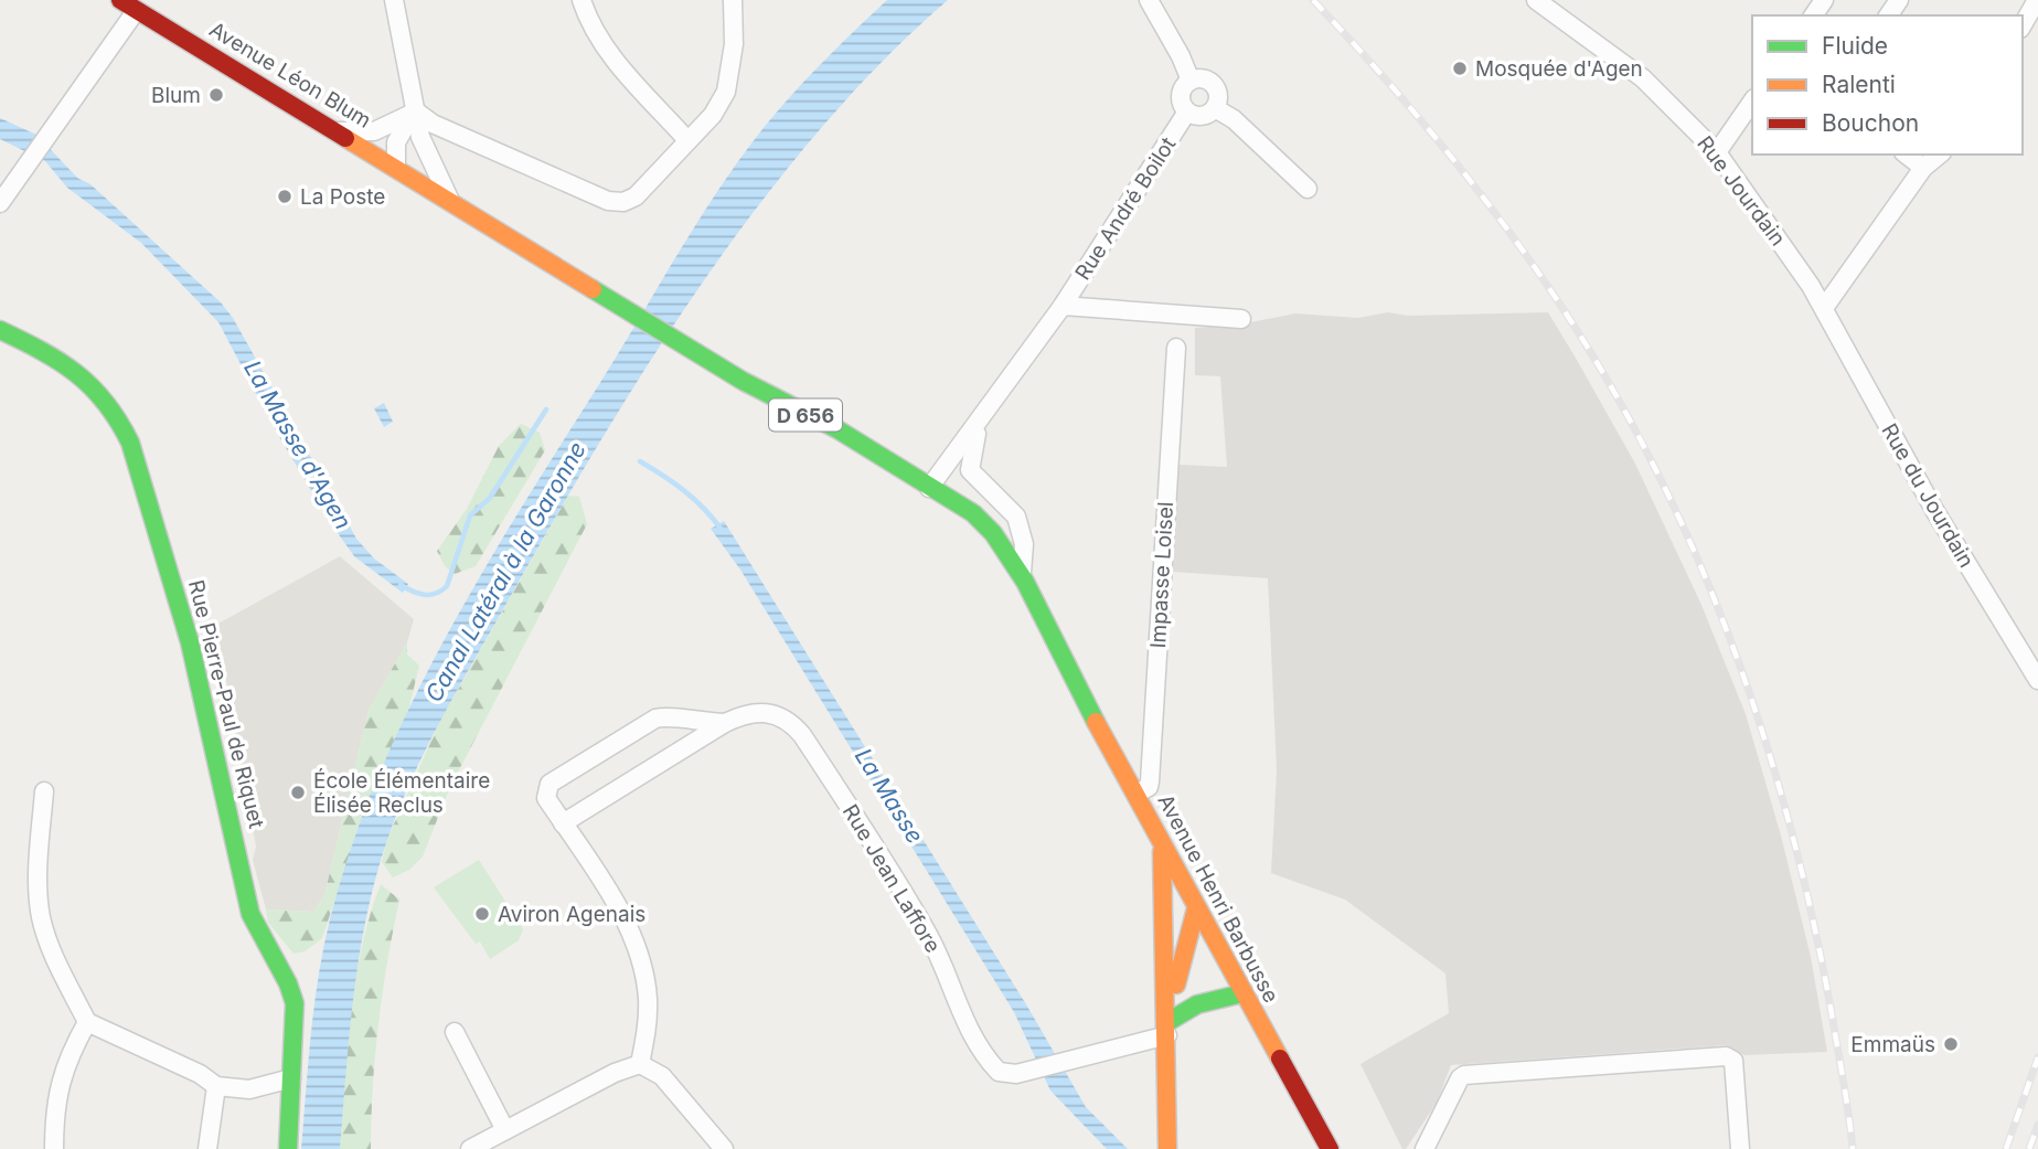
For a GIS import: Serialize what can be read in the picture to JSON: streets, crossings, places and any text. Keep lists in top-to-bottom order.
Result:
{
  "streets": {
    "main road": [
      "Avenue Léon Blum",
      "D 656",
      "Rue Pierre-Paul de Riquet",
      "Avenue Henri Barbusse"
    ],
    "street": [
      "Rue Jourdain",
      "Rue André Boilot",
      "Rue du Jourdain",
      "Impasse Loisel",
      "Rue Jean Laffore"
    ]
  },
  "crossings": [
    ["Avenue Léon Blum", "Avenue Henri Barbusse"],
    ["Rue Jourdain", "Rue du Jourdain"],
    ["Rue André Boilot", "Avenue Henri Barbusse"],
    ["D 656", "Rue Jean Laffore"],
    ["D 656", "Avenue Henri Barbusse"],
    ["Impasse Loisel", "Avenue Henri Barbusse"]
  ],
  "water": ["La Masse d'Agen", "Canal Latéral à la Garonne", "La Masse"],
  "places": [
    "Mosquée d'Agen",
    "Blum",
    "La Poste",
    "École Élémentaire Élisée Reclus",
    "Aviron Agenais",
    "Emmaüs"
  ],
  "legend": ["Fluide", "Ralenti", "Bouchon"]
}
